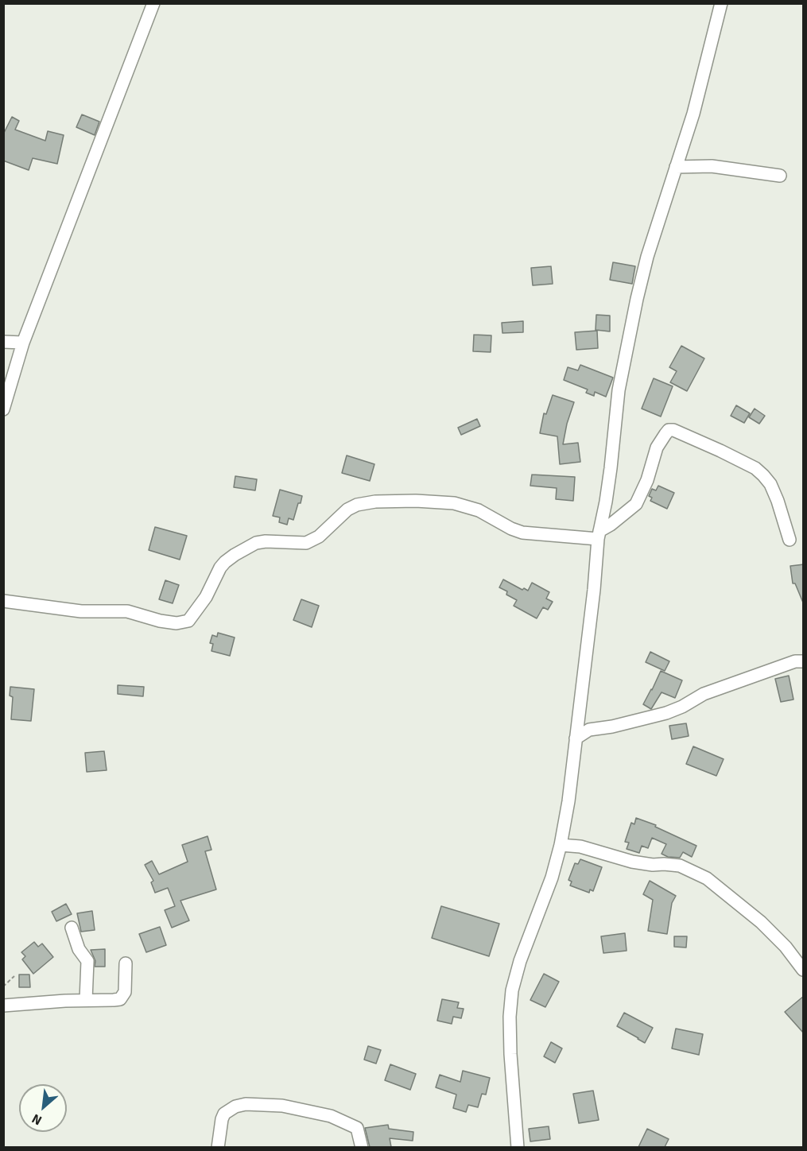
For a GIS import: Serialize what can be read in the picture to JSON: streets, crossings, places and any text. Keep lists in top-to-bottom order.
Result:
{
  "north": "bottom left"
}
